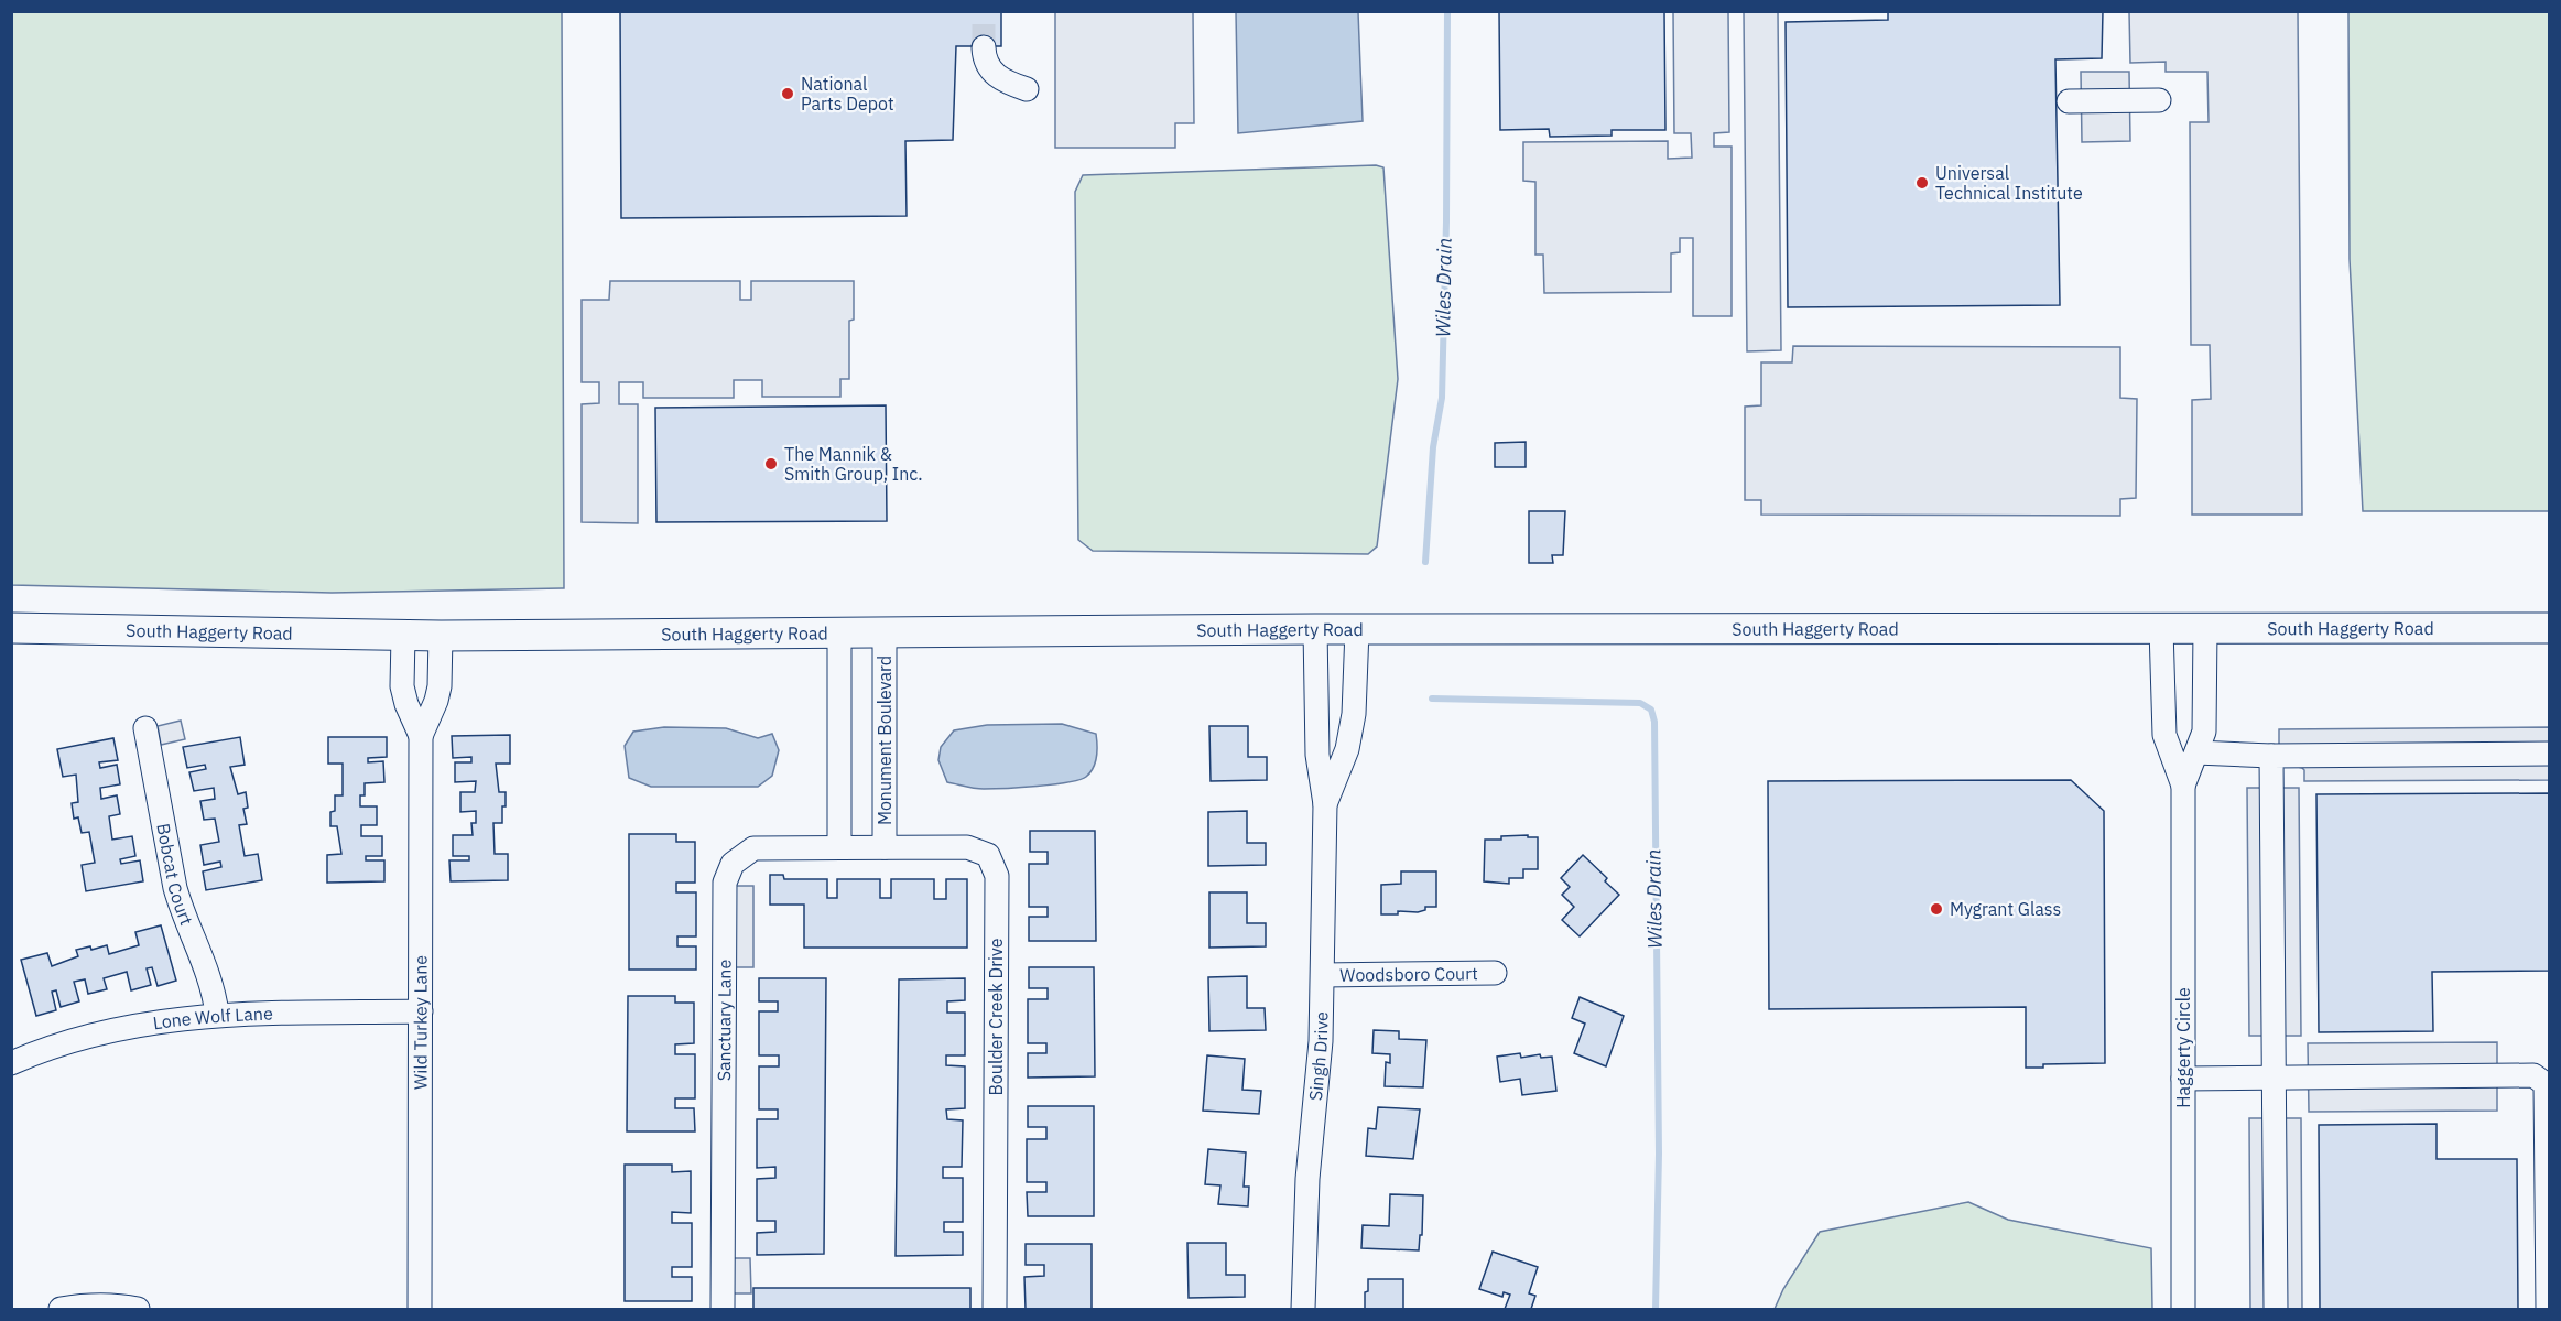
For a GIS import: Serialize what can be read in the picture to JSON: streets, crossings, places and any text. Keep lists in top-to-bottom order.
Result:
{
  "streets": {
    "main road": ["South Haggerty Road"],
    "street": [
      "Monument Boulevard",
      "Bobcat Court",
      "Woodsboro Court",
      "Boulder Creek Drive",
      "Lone Wolf Lane",
      "Sanctuary Lane",
      "Wild Turkey Lane",
      "Haggerty Circle",
      "Singh Drive"
    ]
  },
  "crossings": [
    ["South Haggerty Road", "Monument Boulevard"],
    ["South Haggerty Road", "Wild Turkey Lane"],
    ["South Haggerty Road", "Haggerty Circle"],
    ["South Haggerty Road", "Singh Drive"],
    ["Monument Boulevard", "Boulder Creek Drive"],
    ["Monument Boulevard", "Sanctuary Lane"],
    ["Bobcat Court", "Lone Wolf Lane"],
    ["Woodsboro Court", "Singh Drive"],
    ["Boulder Creek Drive", "Sanctuary Lane"],
    ["Lone Wolf Lane", "Wild Turkey Lane"]
  ],
  "water": ["Wiles Drain"],
  "places": [
    "National Parts Depot",
    "Universal Technical Institute",
    "The Mannik & Smith Group, Inc.",
    "Mygrant Glass"
  ]
}
